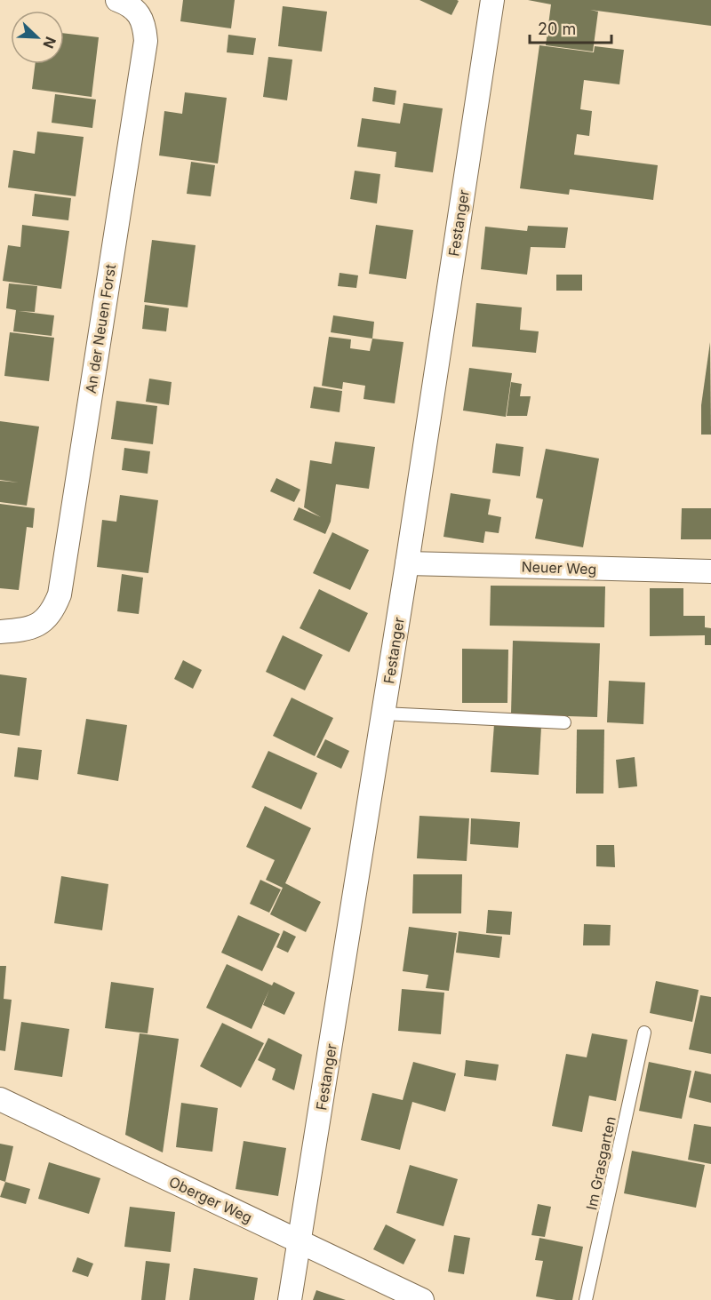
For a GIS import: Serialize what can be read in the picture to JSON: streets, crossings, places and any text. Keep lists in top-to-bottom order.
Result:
{
  "streets": {
    "street": [
      "Festanger",
      "An der Neuen Forst",
      "Neuer Weg",
      "Oberger Weg"
    ],
    "lane": ["Im Grasgarten"]
  },
  "crossings": [
    ["Festanger", "Neuer Weg"],
    ["Festanger", "Oberger Weg"]
  ],
  "scale_bar": "20 m",
  "north": "bottom right"
}
